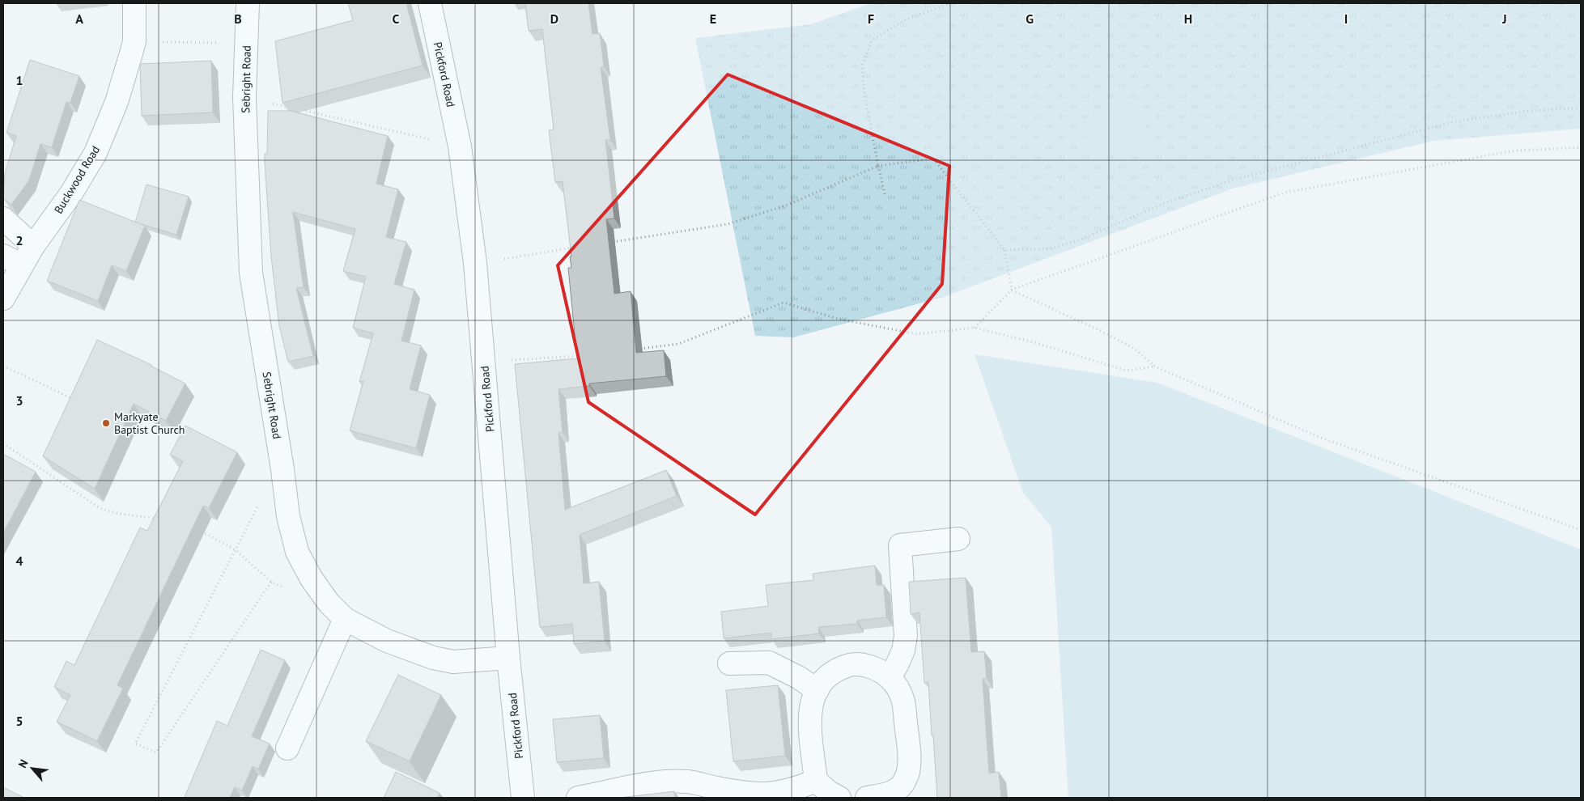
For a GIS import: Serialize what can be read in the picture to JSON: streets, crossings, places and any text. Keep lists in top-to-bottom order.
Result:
{
  "streets": {
    "street": ["Pickford Road", "Sebright Road", "Buckwood Road"]
  },
  "crossings": [
    ["Pickford Road", "Sebright Road"]
  ],
  "places": ["Markyate Baptist Church"],
  "north": "top left",
  "grid": {
    "columns": [
      "A",
      "B",
      "C",
      "D",
      "E",
      "F",
      "G",
      "H",
      "I",
      "J"
    ],
    "rows": [
      "1",
      "2",
      "3",
      "4",
      "5"
    ]
  }
}
